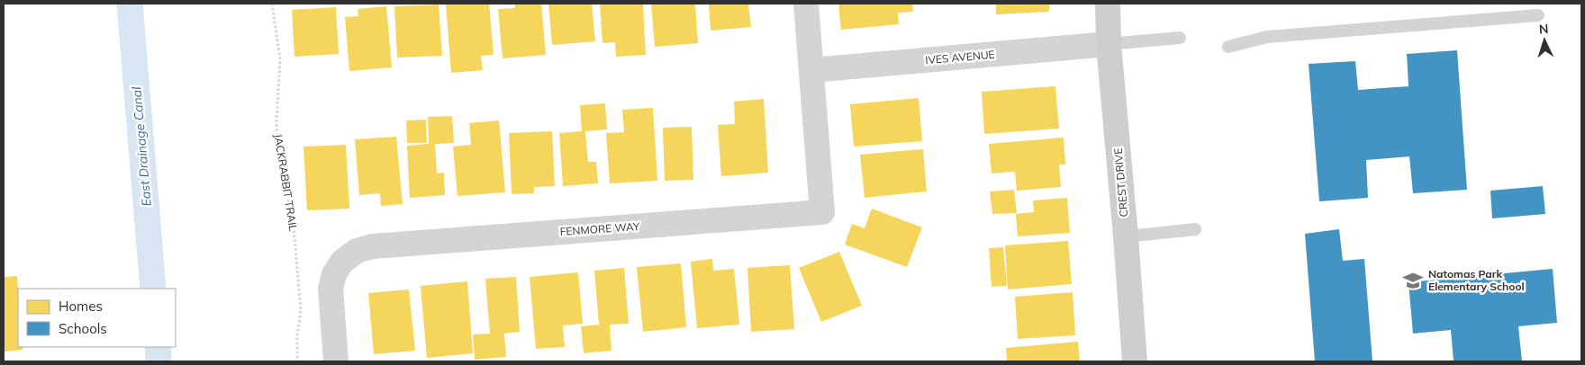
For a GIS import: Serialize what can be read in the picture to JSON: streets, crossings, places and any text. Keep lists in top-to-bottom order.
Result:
{
  "streets": {
    "street": ["IVES AVENUE", "CREST DRIVE", "FENMORE WAY"],
    "path": ["JACKRABBIT TRAIL"]
  },
  "crossings": [
    ["IVES AVENUE", "CREST DRIVE"],
    ["IVES AVENUE", "FENMORE WAY"]
  ],
  "water": ["East Drainage Canal"],
  "places": {
    "school or university": ["Natomas Park Elementary School"]
  },
  "legend": ["Homes", "Schools"],
  "north": "top"
}
